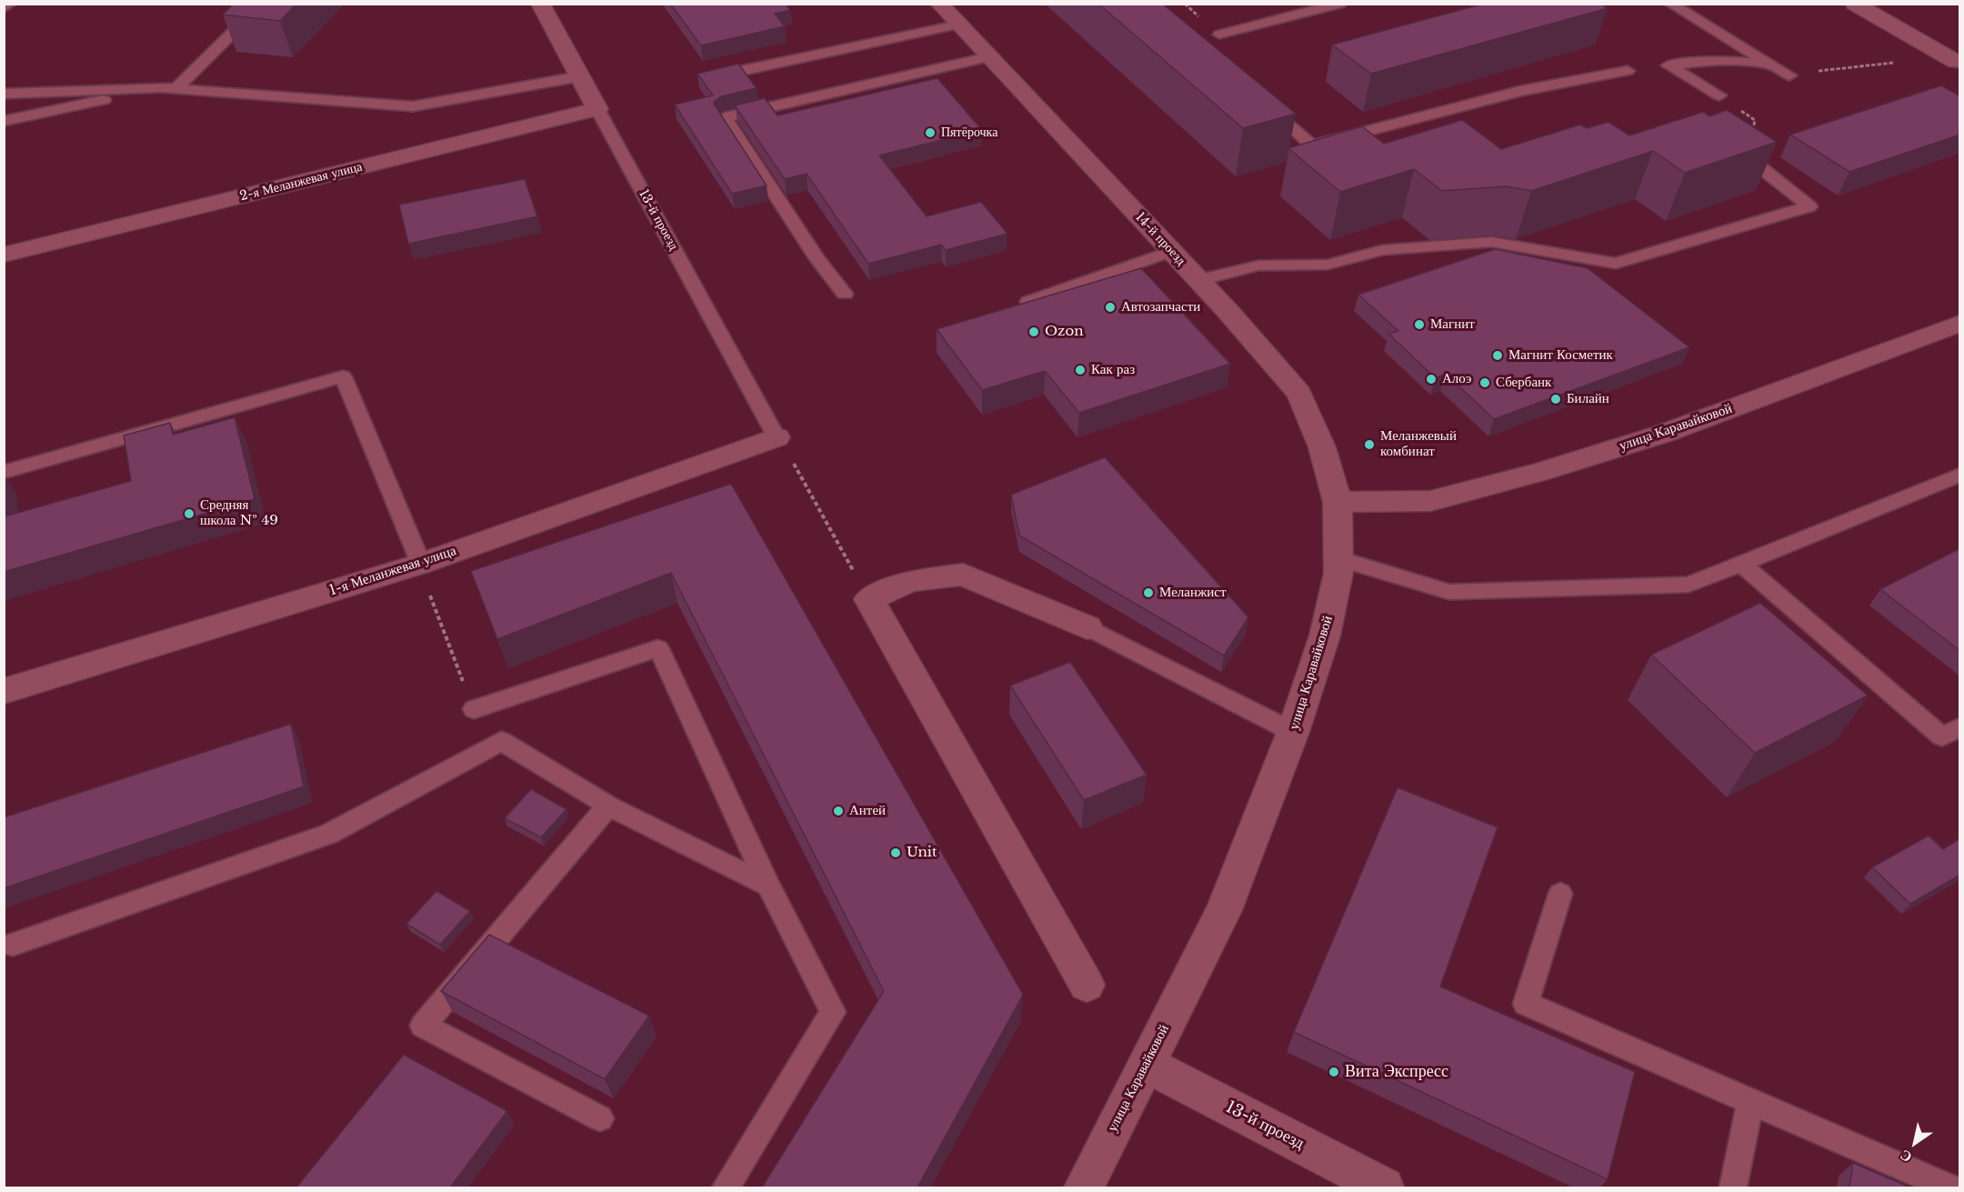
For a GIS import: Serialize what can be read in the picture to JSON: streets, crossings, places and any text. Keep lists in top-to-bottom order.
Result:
{
  "streets": {
    "street": [
      "2-я Меланжевая улица",
      "13-й проезд",
      "14-й проезд",
      "улица Каравайковой",
      "1-я Меланжевая улица"
    ]
  },
  "crossings": [
    ["2-я Меланжевая улица", "13-й проезд"],
    ["13-й проезд", "улица Каравайковой"],
    ["13-й проезд", "1-я Меланжевая улица"],
    ["14-й проезд", "улица Каравайковой"]
  ],
  "places": [
    "Пятёрочка",
    "Автозапчасти",
    "Магнит",
    "Ozon",
    "Магнит Косметик",
    "Как раз",
    "Алоэ",
    "Сбербанк",
    "Билайн",
    "Меланжевый комбинат",
    "Средняя школа № 49",
    "Меланжист",
    "Антей",
    "Unit",
    "Вита Экспресс"
  ],
  "north": "bottom left"
}
